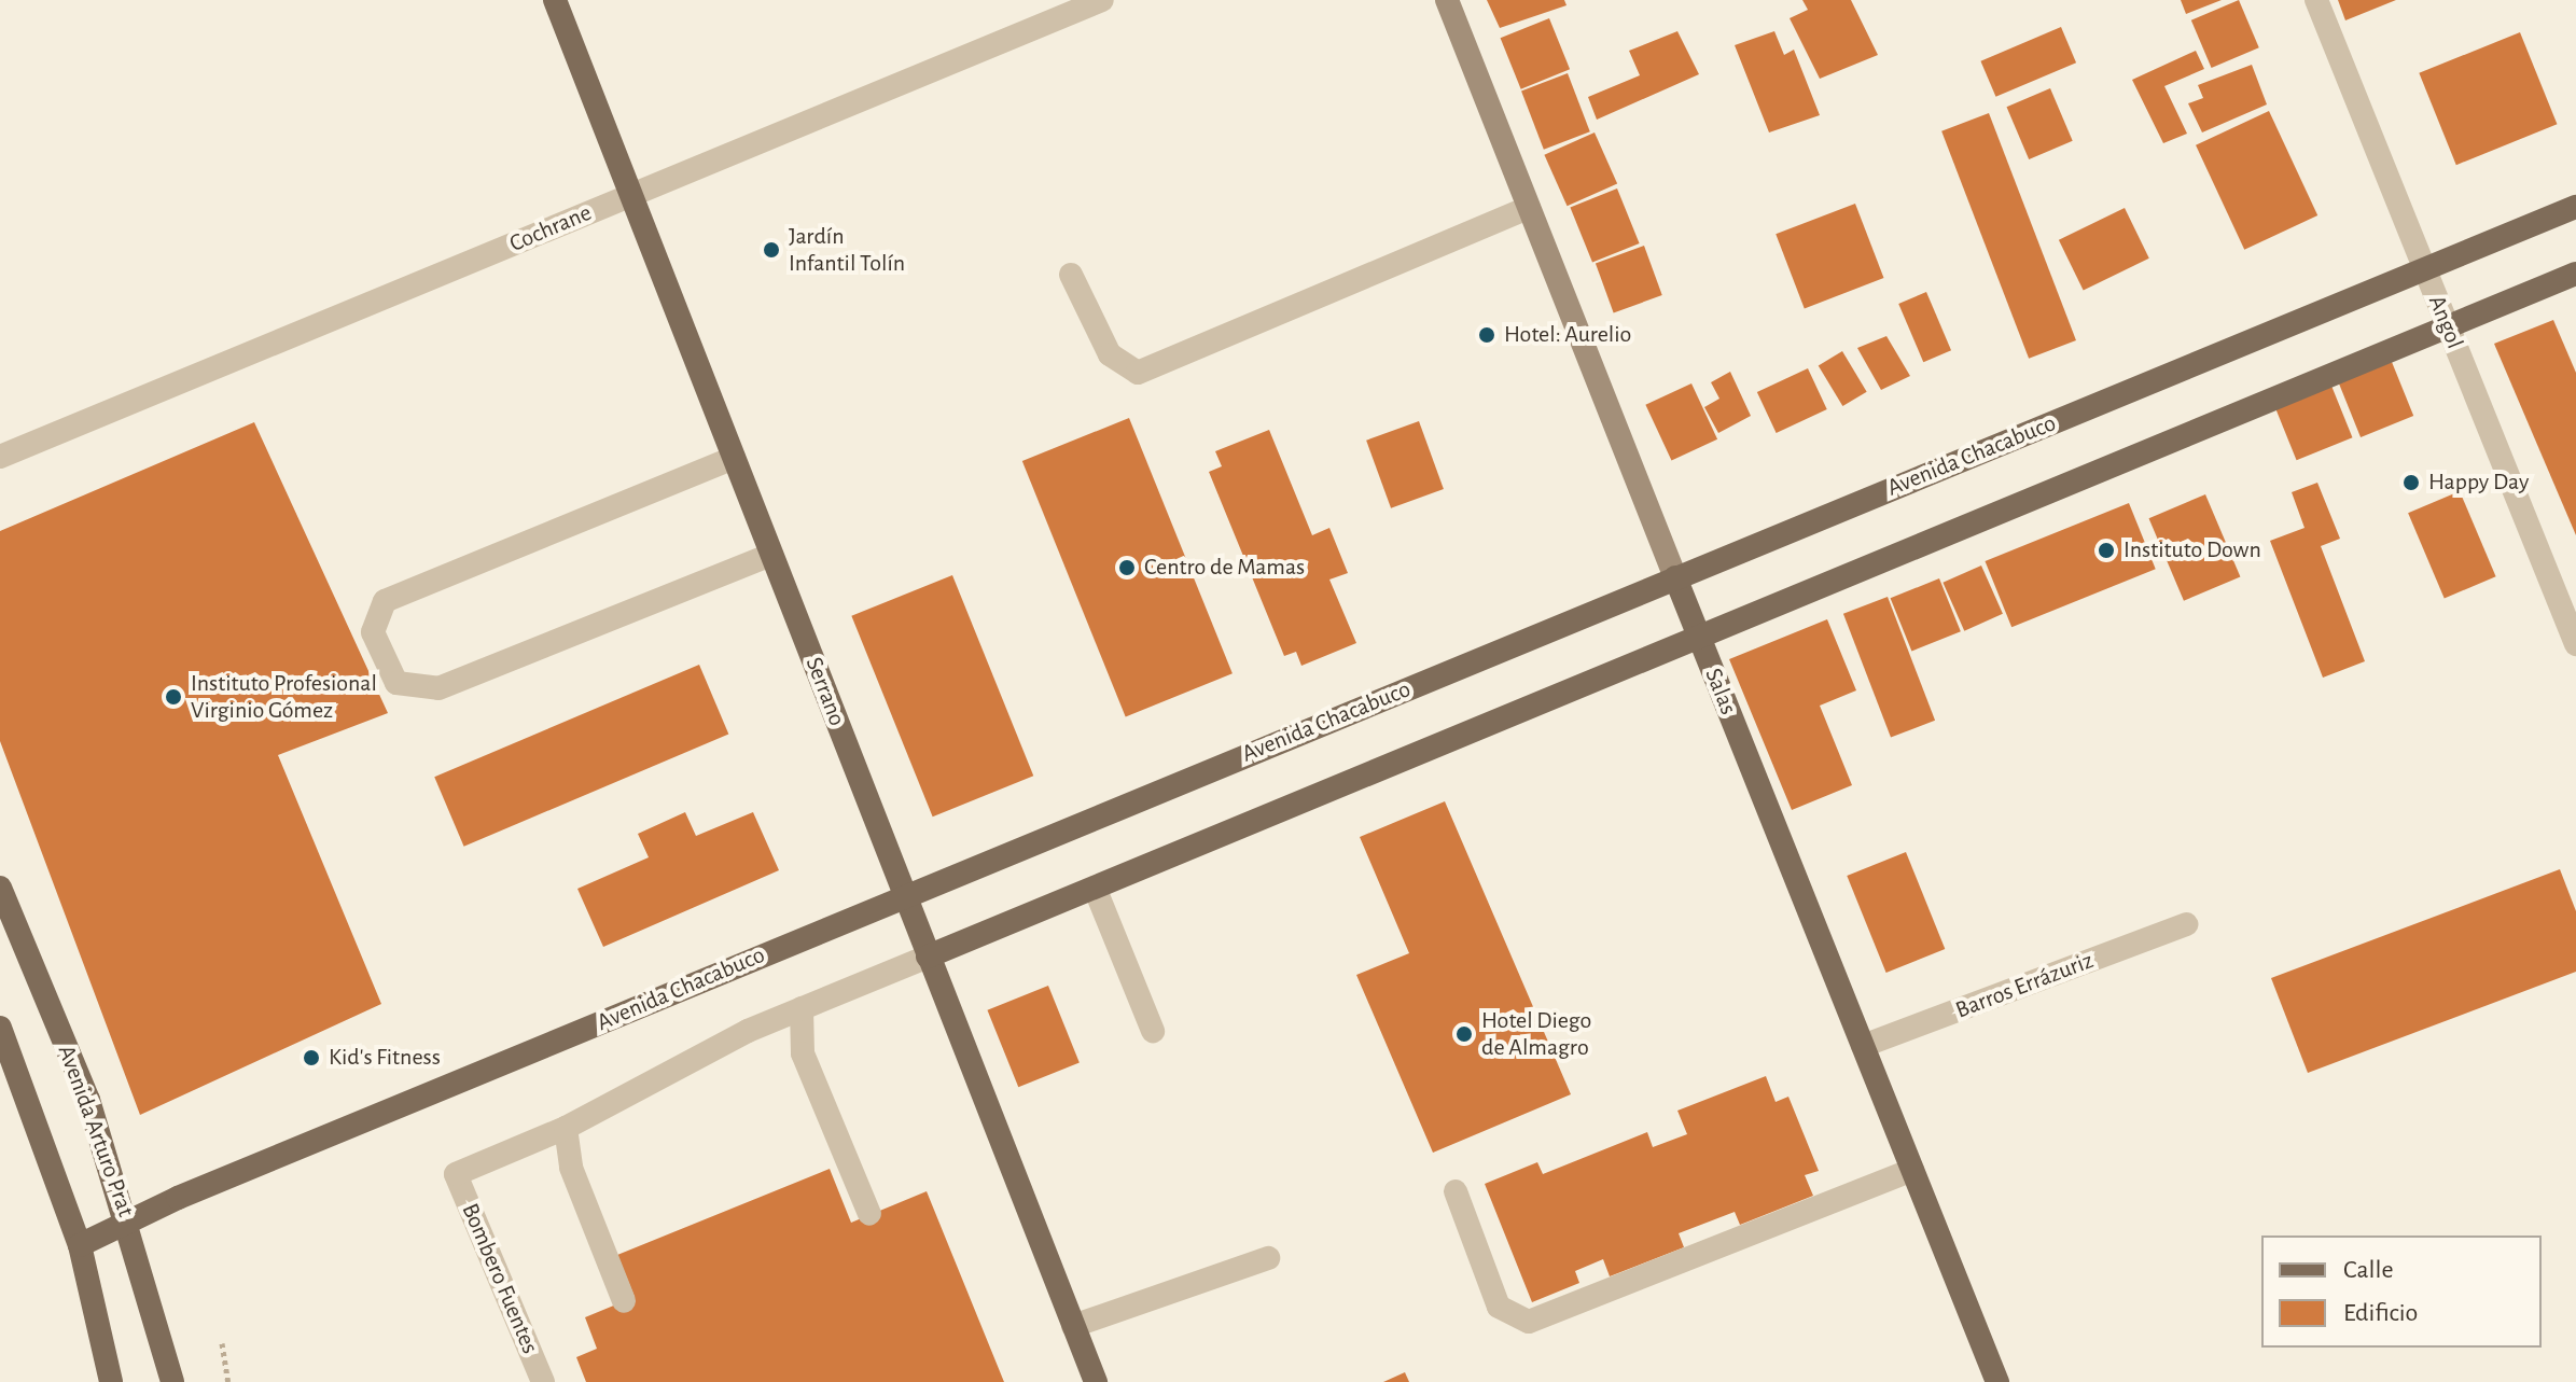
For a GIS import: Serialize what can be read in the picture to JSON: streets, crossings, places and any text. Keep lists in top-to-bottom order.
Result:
{
  "streets": {
    "main road": [
      "Avenida Chacabuco",
      "Serrano",
      "Salas",
      "Avenida Arturo Prat"
    ],
    "street": [
      "Cochrane",
      "Angol",
      "Barros Errázuriz",
      "Bombero Fuentes"
    ]
  },
  "crossings": [
    ["Cochrane", "Serrano"],
    ["Angol", "Avenida Chacabuco"],
    ["Avenida Chacabuco", "Serrano"],
    ["Avenida Chacabuco", "Salas"],
    ["Avenida Chacabuco", "Avenida Arturo Prat"],
    ["Salas", "Barros Errázuriz"]
  ],
  "places": [
    "Jardín Infantil Tolín",
    "Hotel: Aurelio",
    "Happy Day",
    "Instituto Down",
    "Centro de Mamas",
    "Instituto Profesional Virginio Gómez",
    "Hotel Diego de Almagro",
    "Kid's Fitness"
  ],
  "legend": ["Calle", "Edificio"]
}
